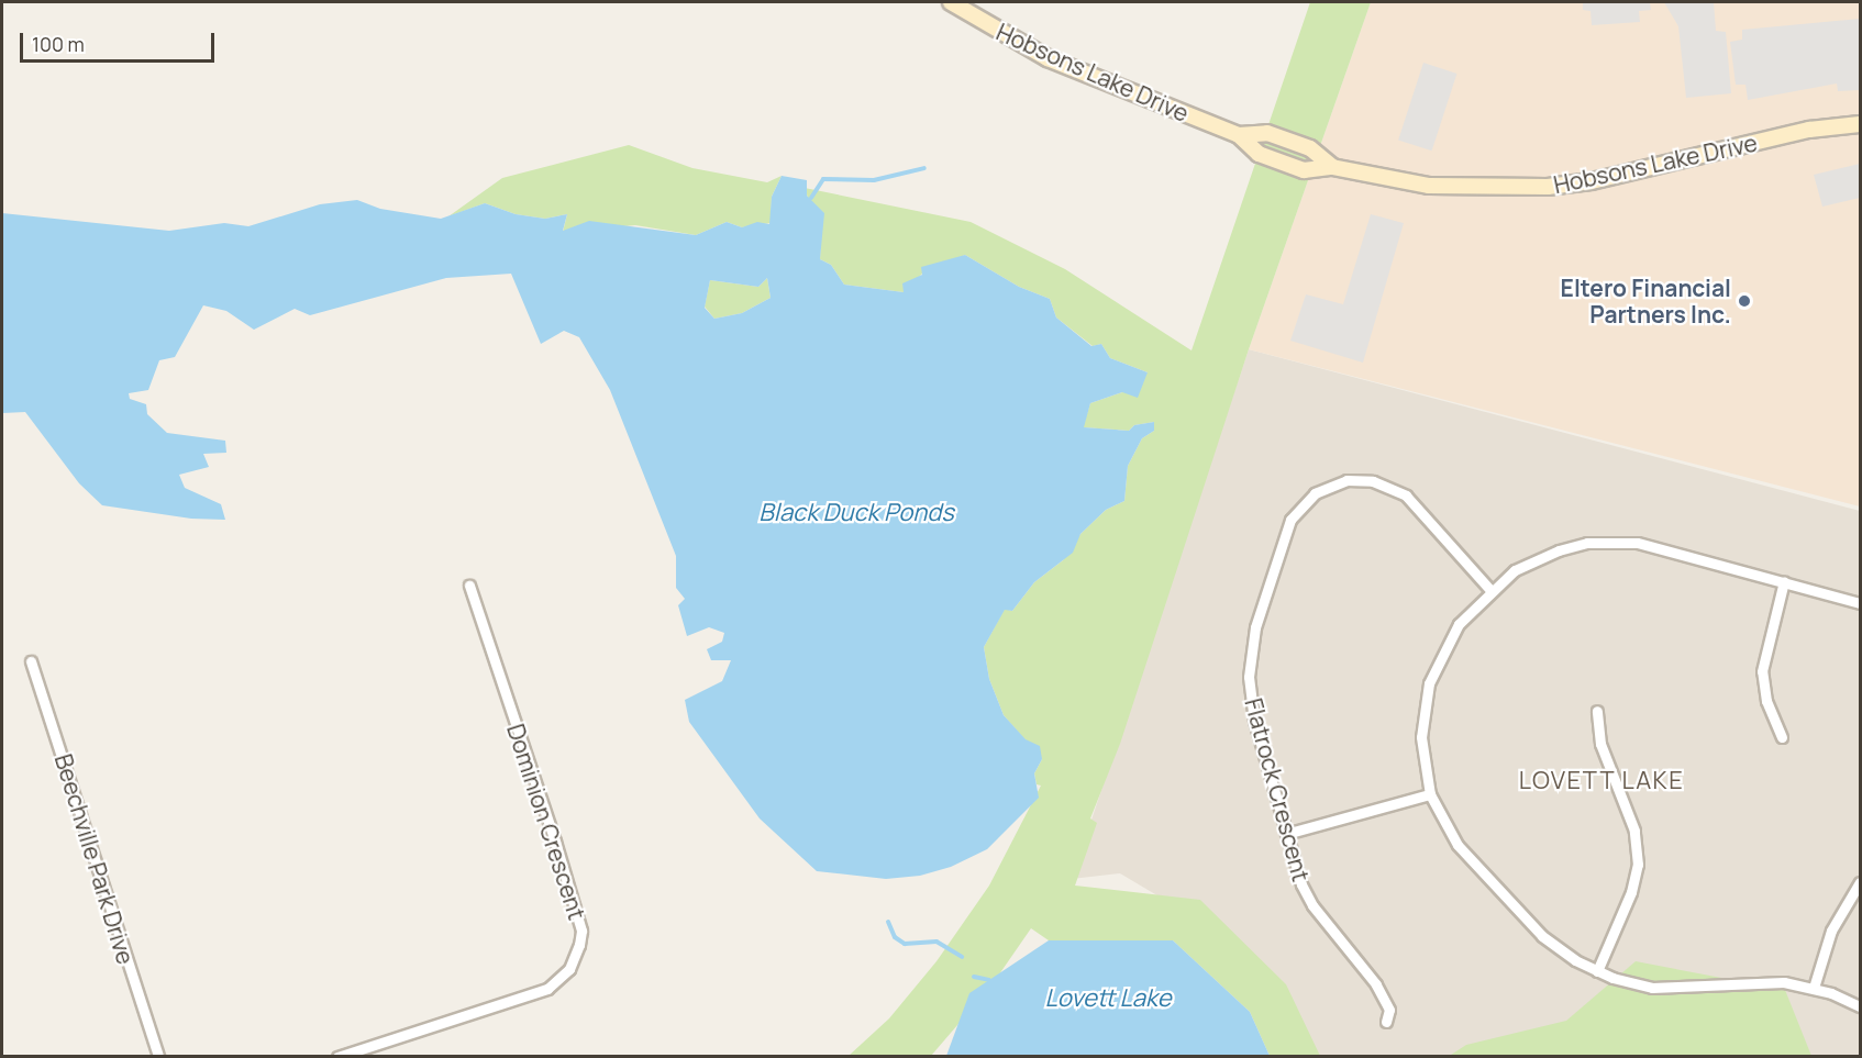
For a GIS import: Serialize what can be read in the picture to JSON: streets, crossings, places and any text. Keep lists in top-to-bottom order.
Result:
{
  "streets": {
    "street": [
      "Hobsons Lake Drive",
      "Flatrock Crescent",
      "Dominion Crescent",
      "Beechville Park Drive"
    ]
  },
  "districts": ["LOVETT LAKE"],
  "water": ["Black Duck Ponds", "Lovett Lake"],
  "places": ["Eltero Financial Partners Inc."],
  "scale_bar": "100 m"
}
